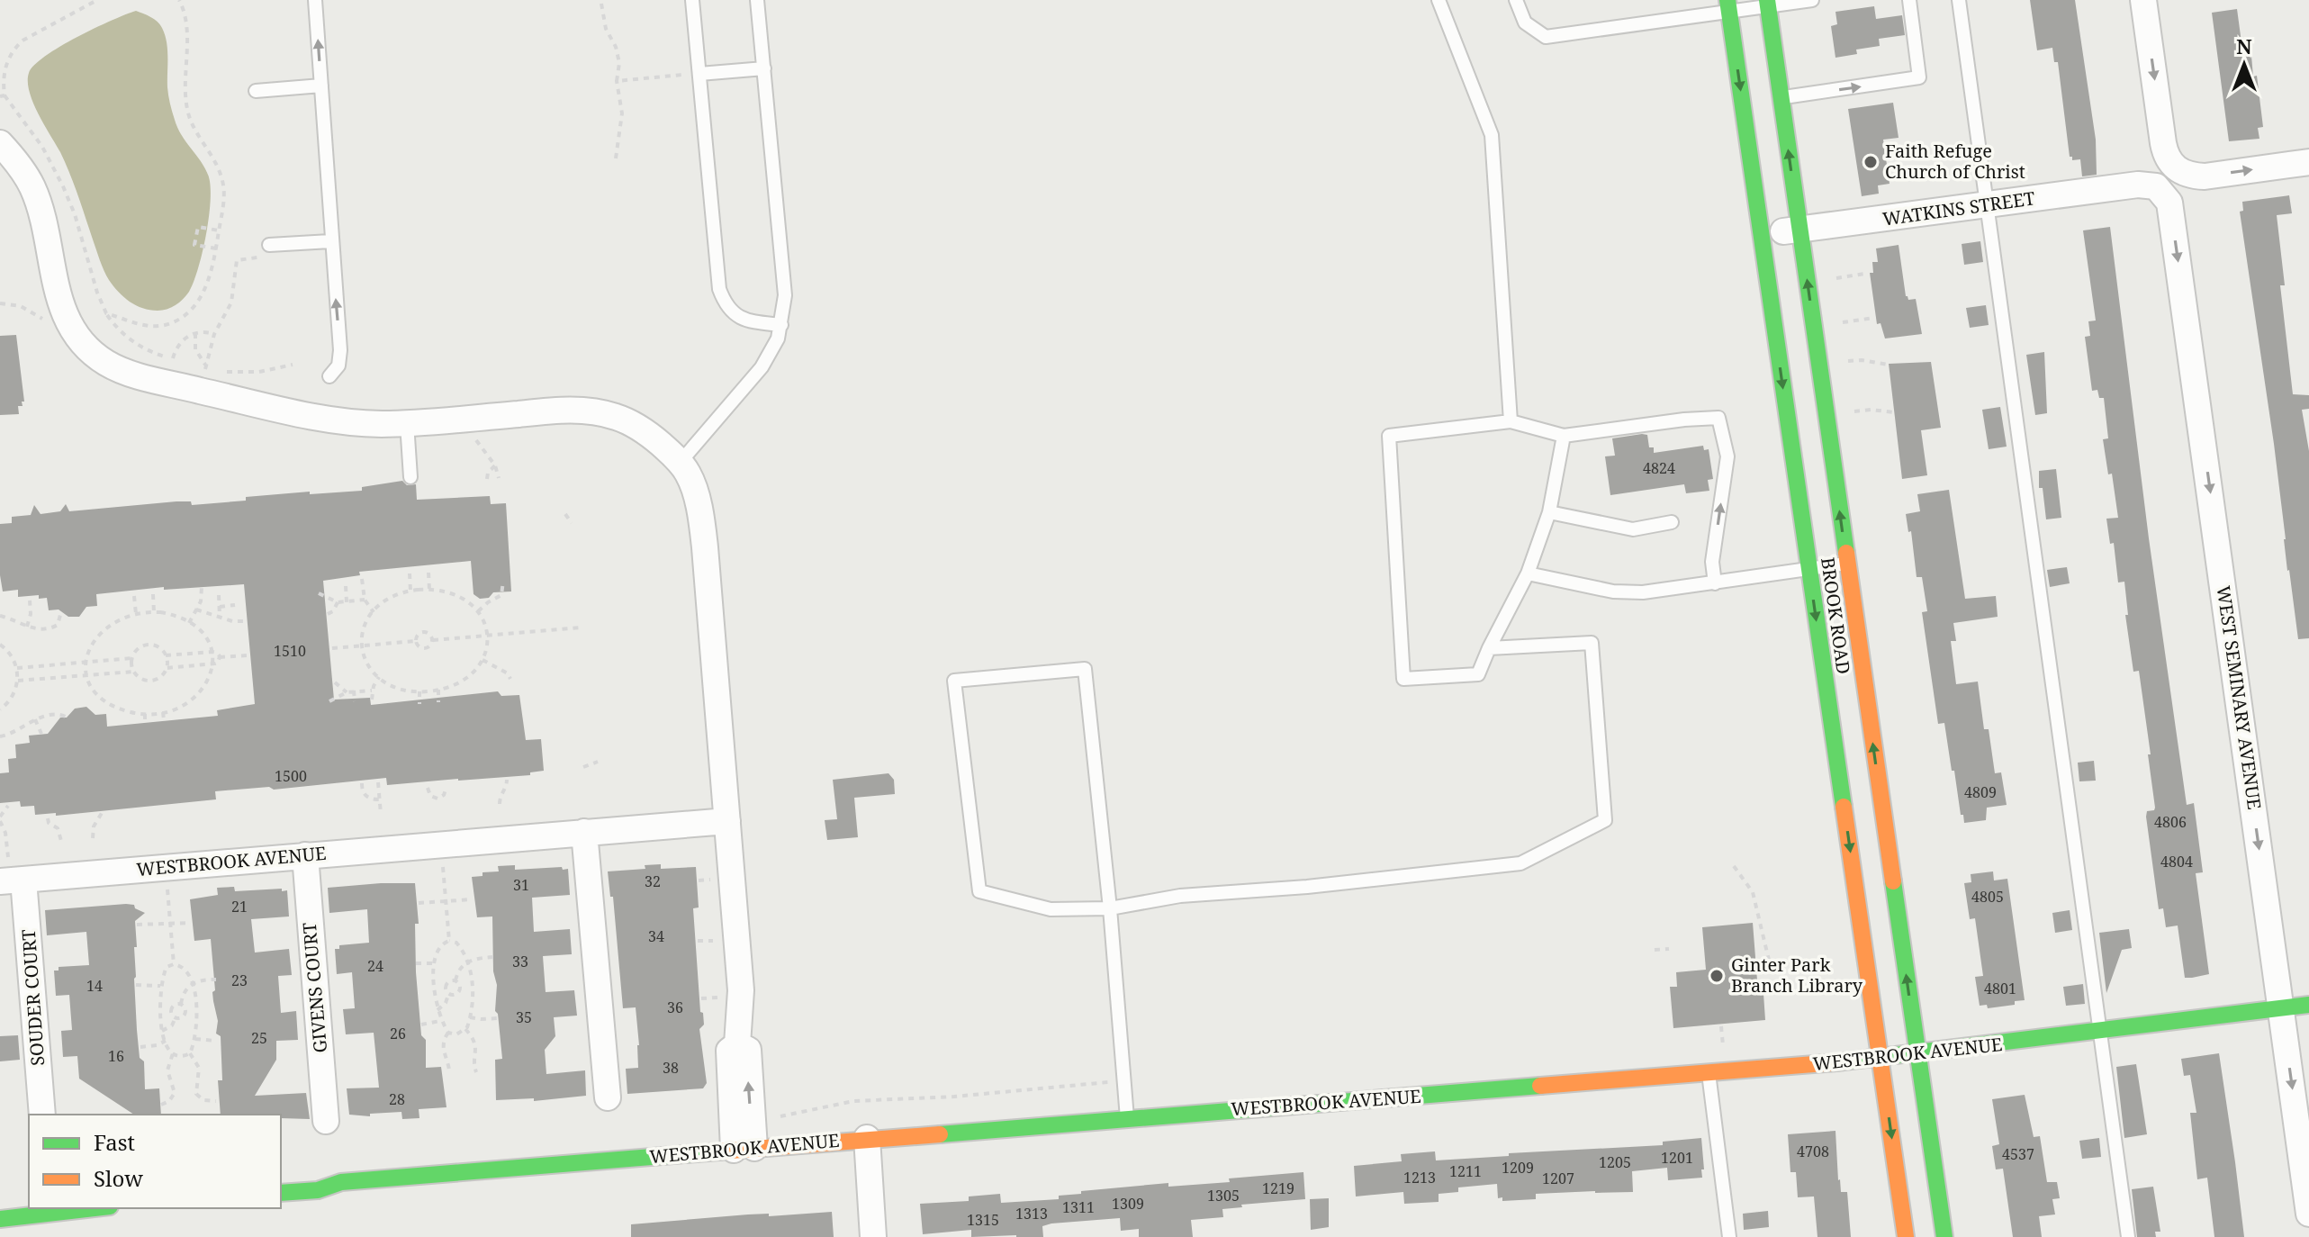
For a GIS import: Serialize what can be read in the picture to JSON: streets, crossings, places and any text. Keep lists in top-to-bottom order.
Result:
{
  "streets": {
    "main road": ["BROOK ROAD", "WESTBROOK AVENUE"],
    "street": [
      "WATKINS STREET",
      "WEST SEMINARY AVENUE",
      "GIVENS COURT",
      "SOUDER COURT"
    ]
  },
  "crossings": [
    ["WATKINS STREET", "BROOK ROAD"],
    ["WATKINS STREET", "WEST SEMINARY AVENUE"],
    ["BROOK ROAD", "WESTBROOK AVENUE"],
    ["WEST SEMINARY AVENUE", "WESTBROOK AVENUE"],
    ["WESTBROOK AVENUE", "GIVENS COURT"],
    ["WESTBROOK AVENUE", "SOUDER COURT"]
  ],
  "one_way": ["WEST SEMINARY AVENUE"],
  "places": ["Faith Refuge Church of Christ", "Ginter Park Branch Library"],
  "house_numbers": [
    "4824",
    "1510",
    "1500",
    "4809",
    "4806",
    "4804",
    "32",
    "31",
    "4805",
    "21",
    "34",
    "33",
    "24",
    "23",
    "14",
    "4801",
    "36",
    "35",
    "26",
    "25",
    "16",
    "38",
    "28",
    "4708",
    "4537",
    "1201",
    "1205",
    "1209",
    "1211",
    "1213",
    "1207",
    "1219",
    "1305",
    "1309",
    "1311",
    "1313",
    "1315"
  ],
  "legend": ["Fast", "Slow"],
  "north": "top"
}
